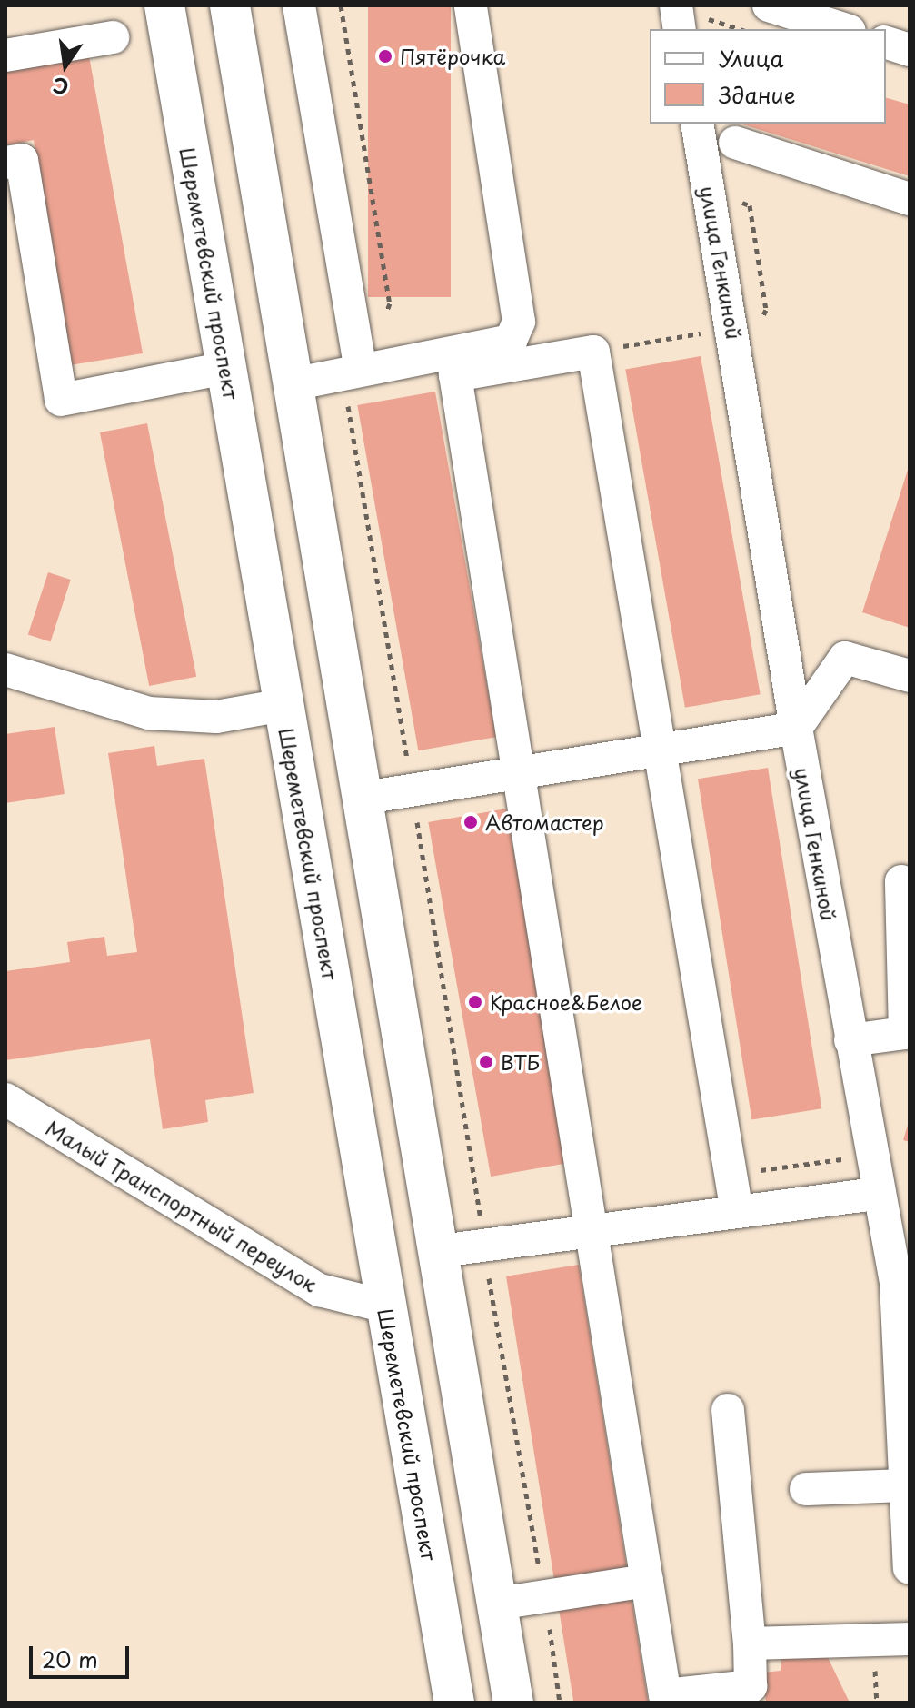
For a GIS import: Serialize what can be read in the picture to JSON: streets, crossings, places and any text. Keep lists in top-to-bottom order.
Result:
{
  "streets": {
    "main road": ["Шереметевский проспект", "Малый Транспортный переулок"],
    "street": ["улица Генкиной"]
  },
  "crossings": [
    ["Шереметевский проспект", "Малый Транспортный переулок"]
  ],
  "places": [
    "Пятёрочка",
    "Автомастер",
    "Красное&Белое",
    "ВТБ"
  ],
  "legend": ["Улица", "Здание"],
  "scale_bar": "20 m",
  "north": "bottom"
}
